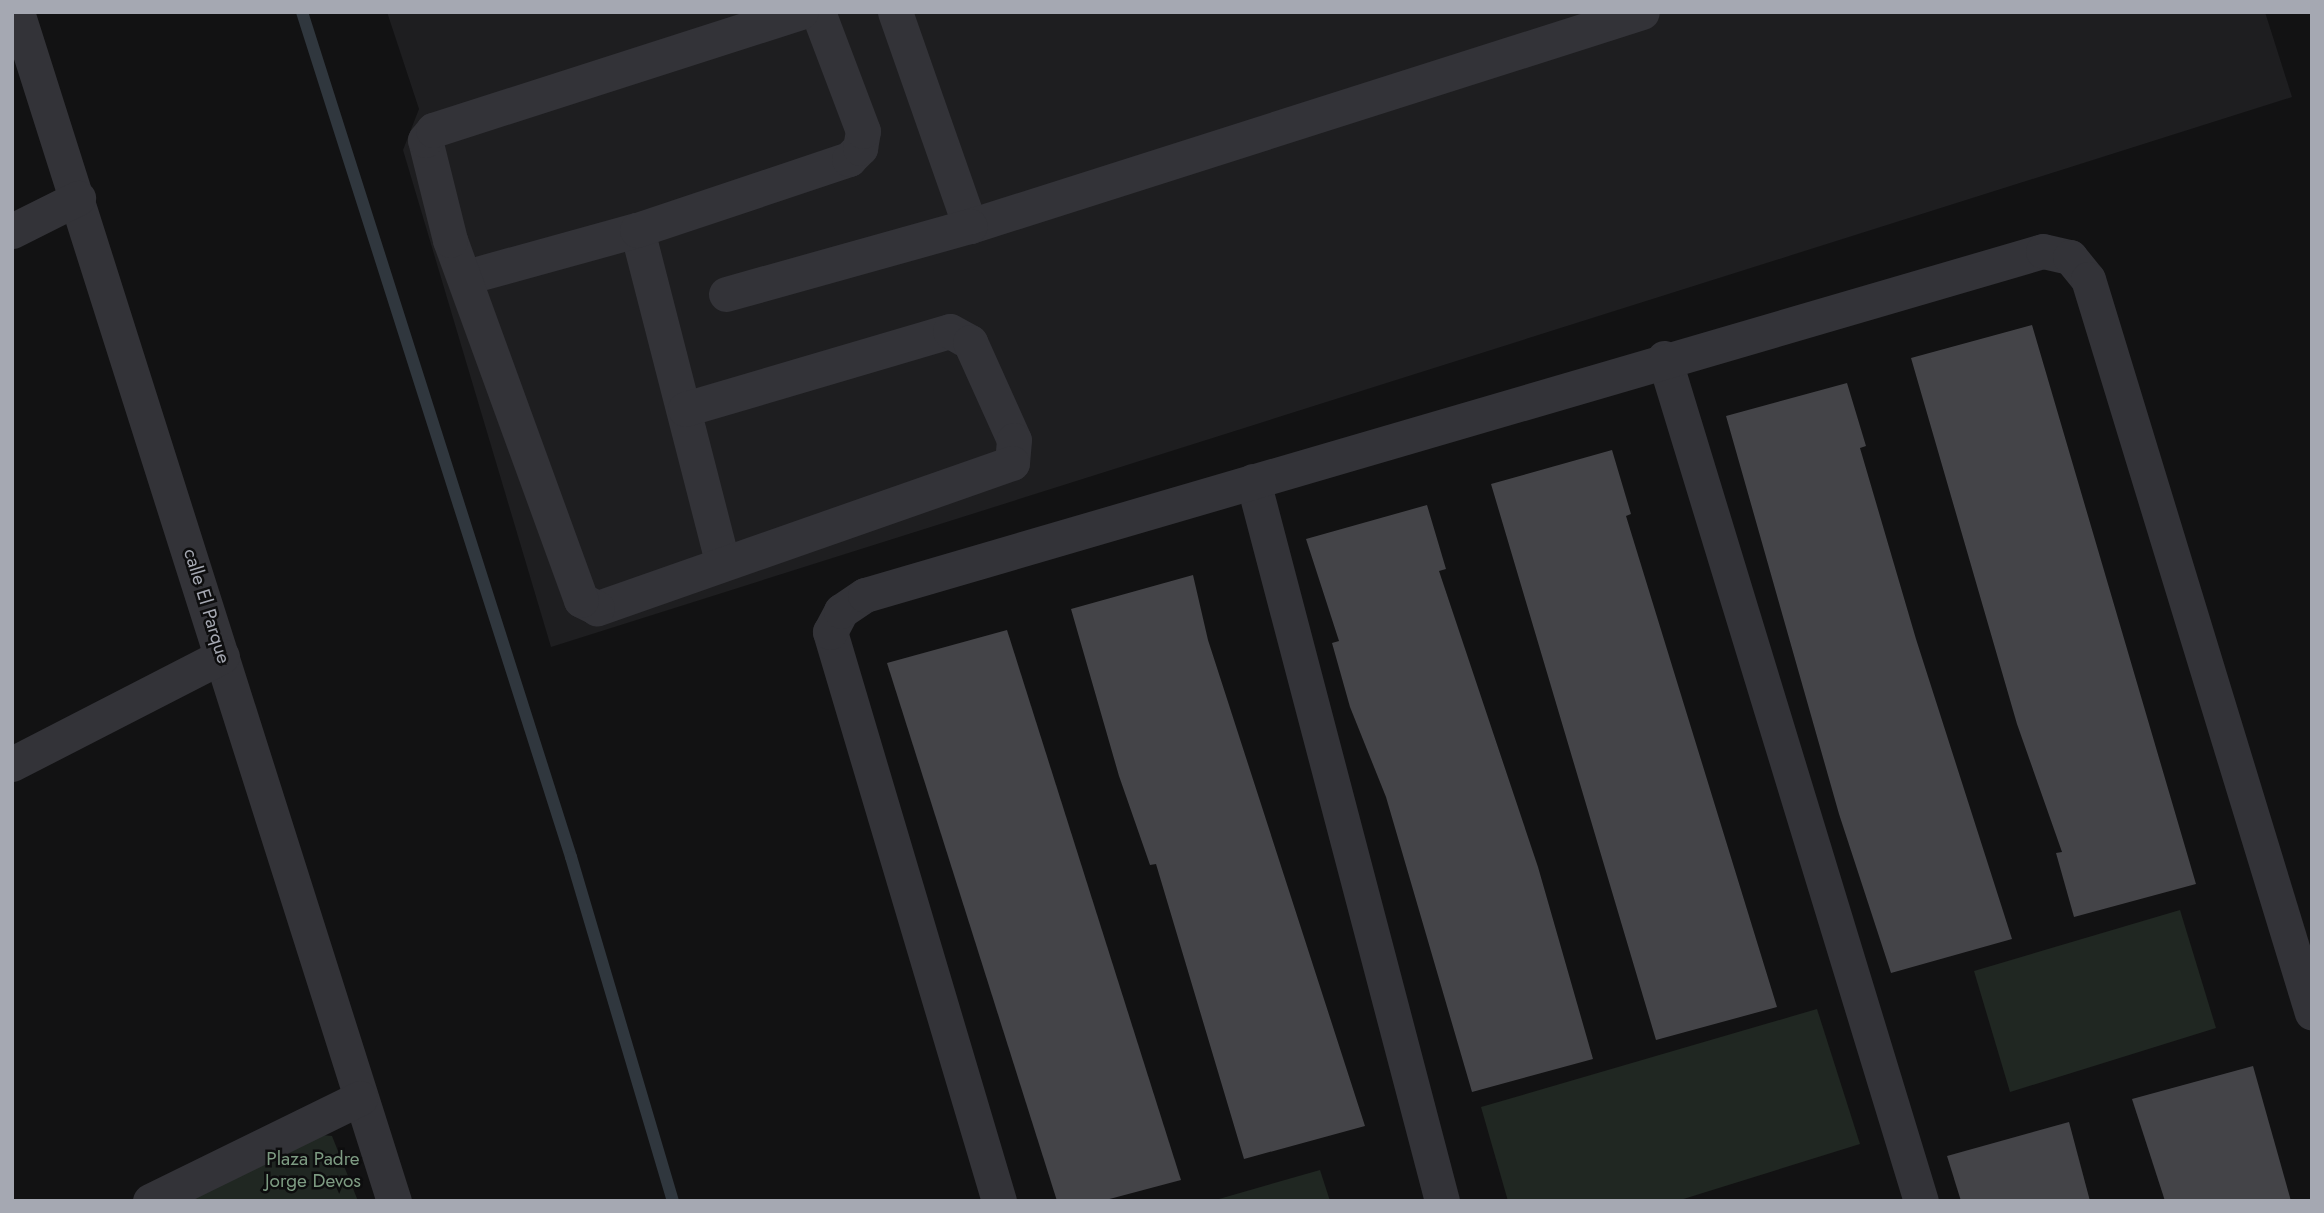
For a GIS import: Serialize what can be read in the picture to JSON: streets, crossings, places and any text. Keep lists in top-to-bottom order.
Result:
{
  "streets": {
    "street": ["calle El Parque"]
  },
  "parks": ["Plaza Padre Jorge Devos"]
}
